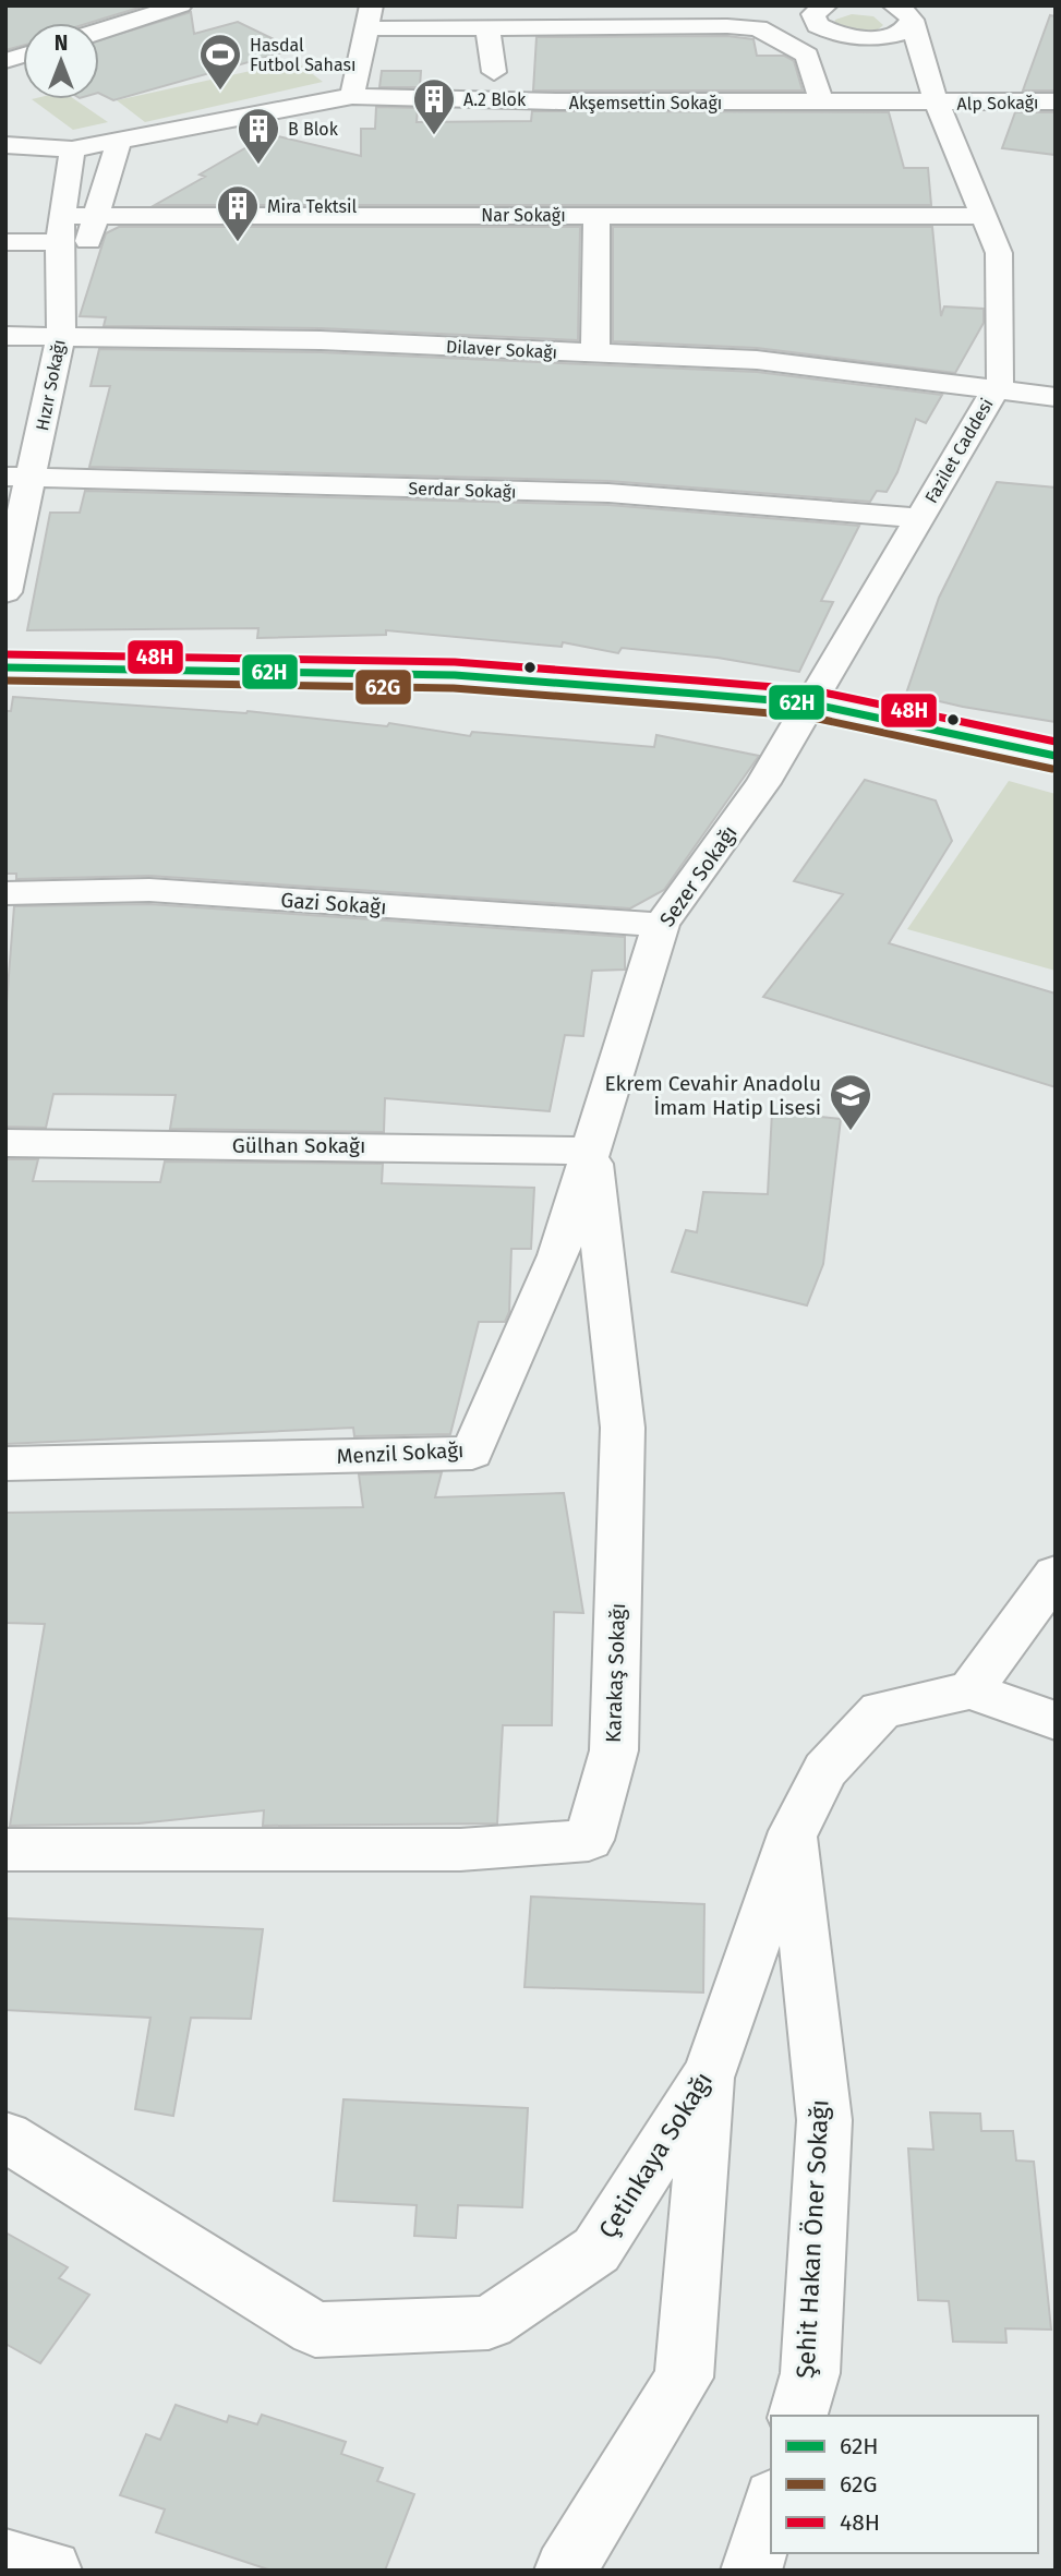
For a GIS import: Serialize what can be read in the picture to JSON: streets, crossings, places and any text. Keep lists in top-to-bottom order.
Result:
{
  "streets": {
    "street": [
      "Akşemsettin Sokağı",
      "Alp Sokağı",
      "Nar Sokağı",
      "Dilaver Sokağı",
      "Hızır Sokağı",
      "Fazilet Caddesi",
      "Serdar Sokağı",
      "Sezer Sokağı",
      "Gazi Sokağı",
      "Gülhan Sokağı",
      "Menzil Sokağı",
      "Karakaş Sokağı",
      "Çetinkaya Sokağı",
      "Şehit Hakan Öner Sokağı"
    ]
  },
  "crossings": [
    ["Akşemsettin Sokağı", "Alp Sokağı"],
    ["Akşemsettin Sokağı", "Hızır Sokağı"],
    ["Akşemsettin Sokağı", "Fazilet Caddesi"],
    ["Alp Sokağı", "Fazilet Caddesi"],
    ["Nar Sokağı", "Hızır Sokağı"],
    ["Nar Sokağı", "Fazilet Caddesi"],
    ["Dilaver Sokağı", "Hızır Sokağı"],
    ["Dilaver Sokağı", "Fazilet Caddesi"],
    ["Hızır Sokağı", "Serdar Sokağı"],
    ["Fazilet Caddesi", "Serdar Sokağı"],
    ["Fazilet Caddesi", "Sezer Sokağı"],
    ["Sezer Sokağı", "Gazi Sokağı"],
    ["Sezer Sokağı", "Gülhan Sokağı"],
    ["Sezer Sokağı", "Menzil Sokağı"],
    ["Sezer Sokağı", "Karakaş Sokağı"],
    ["Gülhan Sokağı", "Menzil Sokağı"],
    ["Gülhan Sokağı", "Karakaş Sokağı"],
    ["Menzil Sokağı", "Karakaş Sokağı"],
    ["Çetinkaya Sokağı", "Şehit Hakan Öner Sokağı"]
  ],
  "places": {
    "sports": ["Hasdal Futbol Sahası"],
    "building": ["A.2 Blok", "B Blok", "Mira Tektsil"],
    "school or university": ["Ekrem Cevahir Anadolu İmam Hatip Lisesi"]
  },
  "lines": ["transit line 48H", "transit line 62H", "transit line 62G"],
  "legend": ["62H", "62G", "48H"],
  "north": "top"
}
